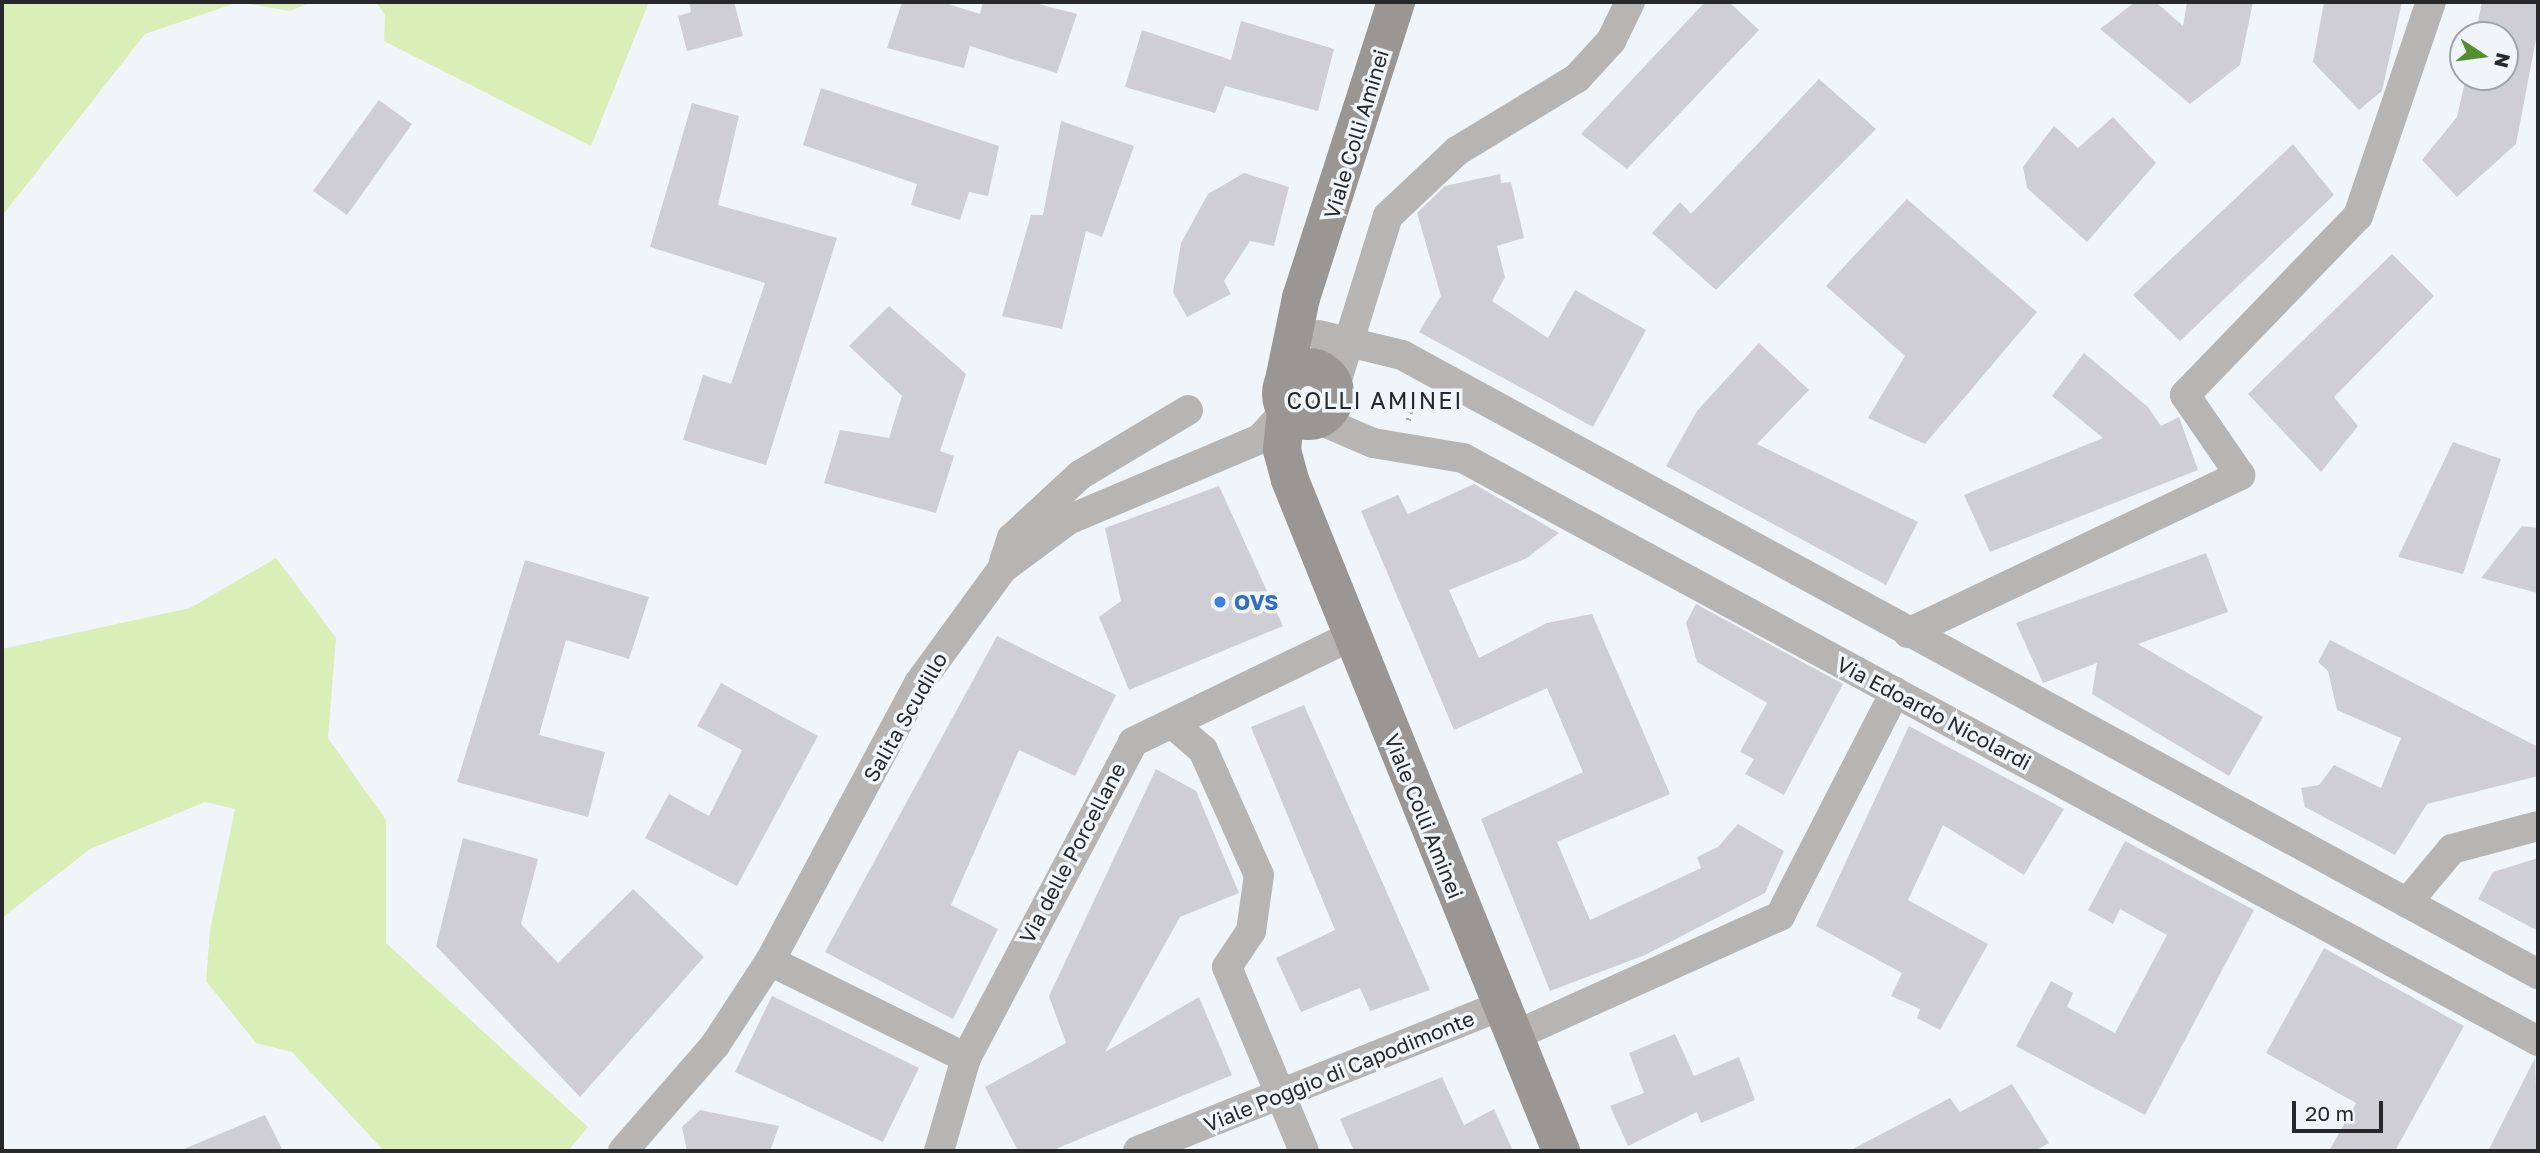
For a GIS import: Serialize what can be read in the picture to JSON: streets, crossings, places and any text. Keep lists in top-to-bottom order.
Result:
{
  "streets": {
    "main road": ["Viale Colli Aminei"],
    "street": [
      "Via Edoardo Nicolardi",
      "Salita Scudillo",
      "Via delle Porcellane",
      "Viale Poggio di Capodimonte"
    ]
  },
  "crossings": [
    ["Viale Colli Aminei", "Via Edoardo Nicolardi"],
    ["Viale Colli Aminei", "Salita Scudillo"],
    ["Viale Colli Aminei", "Via delle Porcellane"],
    ["Viale Colli Aminei", "Viale Poggio di Capodimonte"],
    ["Via Edoardo Nicolardi", "Salita Scudillo"],
    ["Via Edoardo Nicolardi", "Viale Poggio di Capodimonte"]
  ],
  "districts": ["COLLI AMINEI"],
  "places": ["OVS"],
  "scale_bar": "20 m",
  "north": "right"
}
